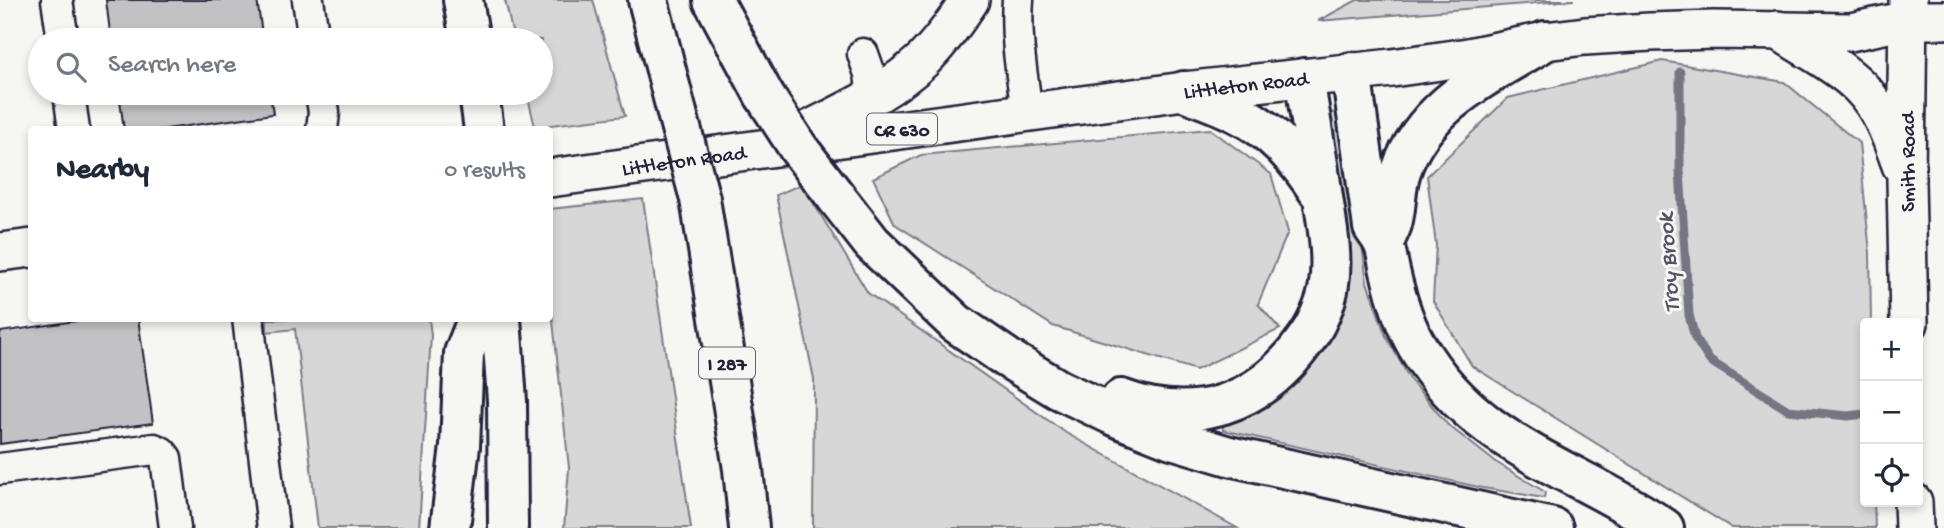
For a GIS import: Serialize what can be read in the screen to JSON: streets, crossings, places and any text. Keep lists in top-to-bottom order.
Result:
{
  "streets": {
    "highway": ["I 287"],
    "main road": ["Littleton Road", "CR 630", "Smith Road"]
  },
  "crossings": [
    ["Littleton Road", "Smith Road"]
  ],
  "water": ["Troy Brook"],
  "page": {
    "search": "Search here",
    "heading": ["Nearby", "0 results"],
    "map_buttons": ["+", "−"]
  }
}
